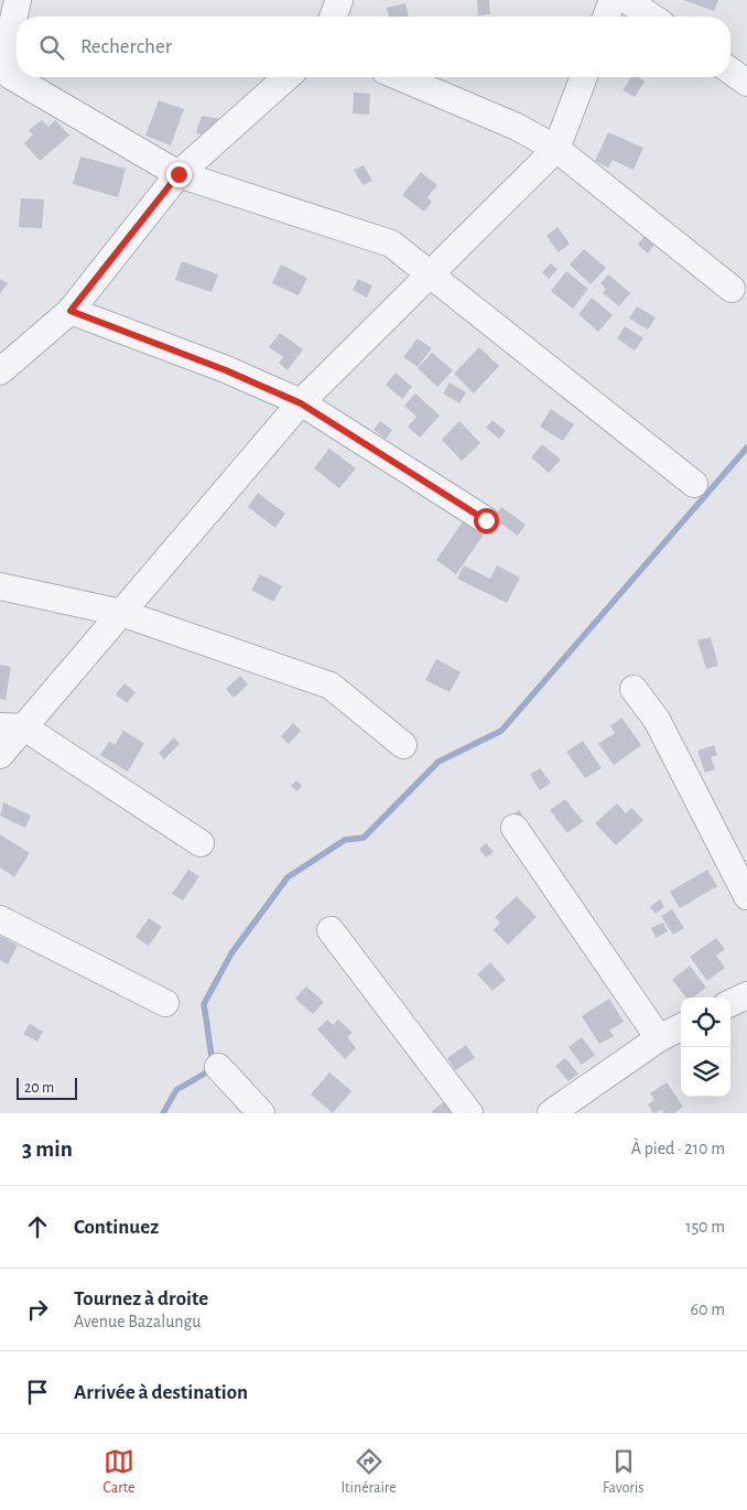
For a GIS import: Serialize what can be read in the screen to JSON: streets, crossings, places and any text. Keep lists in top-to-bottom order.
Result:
{
  "scale_bar": "20 m",
  "page": {
    "search": "Rechercher",
    "scale": "20 m",
    "heading": ["3 min", "À pied · 210 m"],
    "list": [
      ["Continuez", "150 m"],
      ["Tournez à droite", "Avenue Bazalungu", "60 m"],
      "Arrivée à destination"
    ],
    "nav": ["Carte", "Itinéraire", "Favoris"]
  }
}
